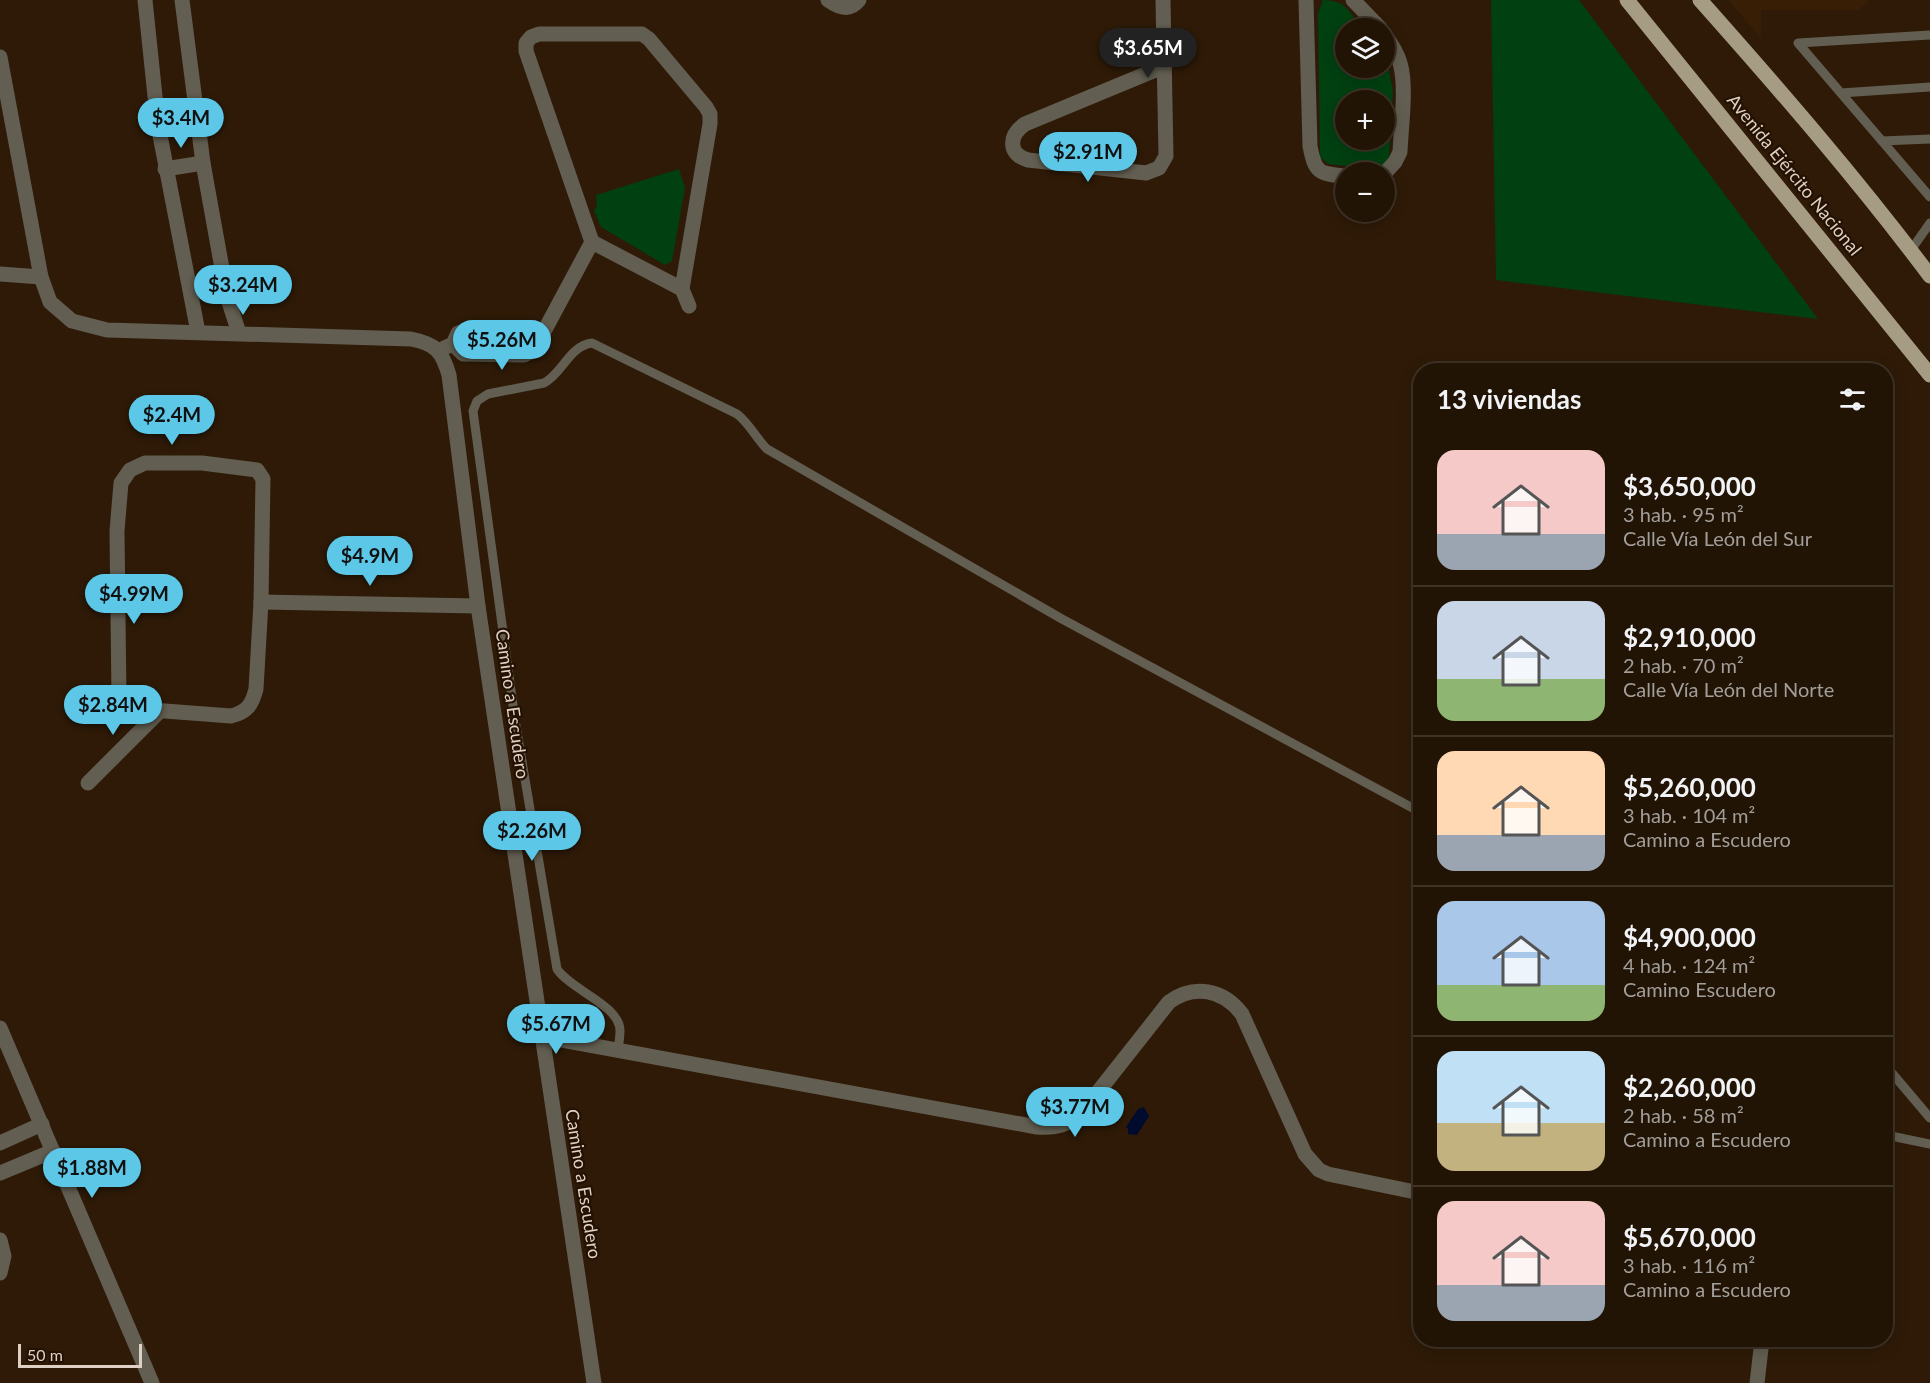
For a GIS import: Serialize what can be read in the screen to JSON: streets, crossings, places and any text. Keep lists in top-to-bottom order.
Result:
{
  "streets": {
    "main road": ["Avenida Ejército Nacional"],
    "street": ["Camino a Escudero"]
  },
  "scale_bar": "50 m",
  "page": {
    "map_buttons": ["+", "−"],
    "price": [
      "$3.65M",
      "$3.4M",
      "$2.91M",
      "$3.24M",
      "$5.26M",
      "$2.4M",
      "$4.9M",
      "$4.99M",
      "$2.84M",
      "$2.26M",
      "$5.67M",
      "$3.77M",
      "$1.88M"
    ],
    "heading": "13 viviendas",
    "list": [
      {
        "name": "$3,650,000",
        "note": "3 hab. · 95 m² · Calle Vía León del Sur"
      },
      {
        "name": "$2,910,000",
        "note": "2 hab. · 70 m² · Calle Vía León del Norte"
      },
      {
        "name": "$5,260,000",
        "note": "3 hab. · 104 m² · Camino a Escudero"
      },
      {
        "name": "$4,900,000",
        "note": "4 hab. · 124 m² · Camino Escudero"
      },
      {
        "name": "$2,260,000",
        "note": "2 hab. · 58 m² · Camino a Escudero"
      },
      {
        "name": "$5,670,000",
        "note": "3 hab. · 116 m² · Camino a Escudero"
      }
    ],
    "scale": "50 m"
  }
}
